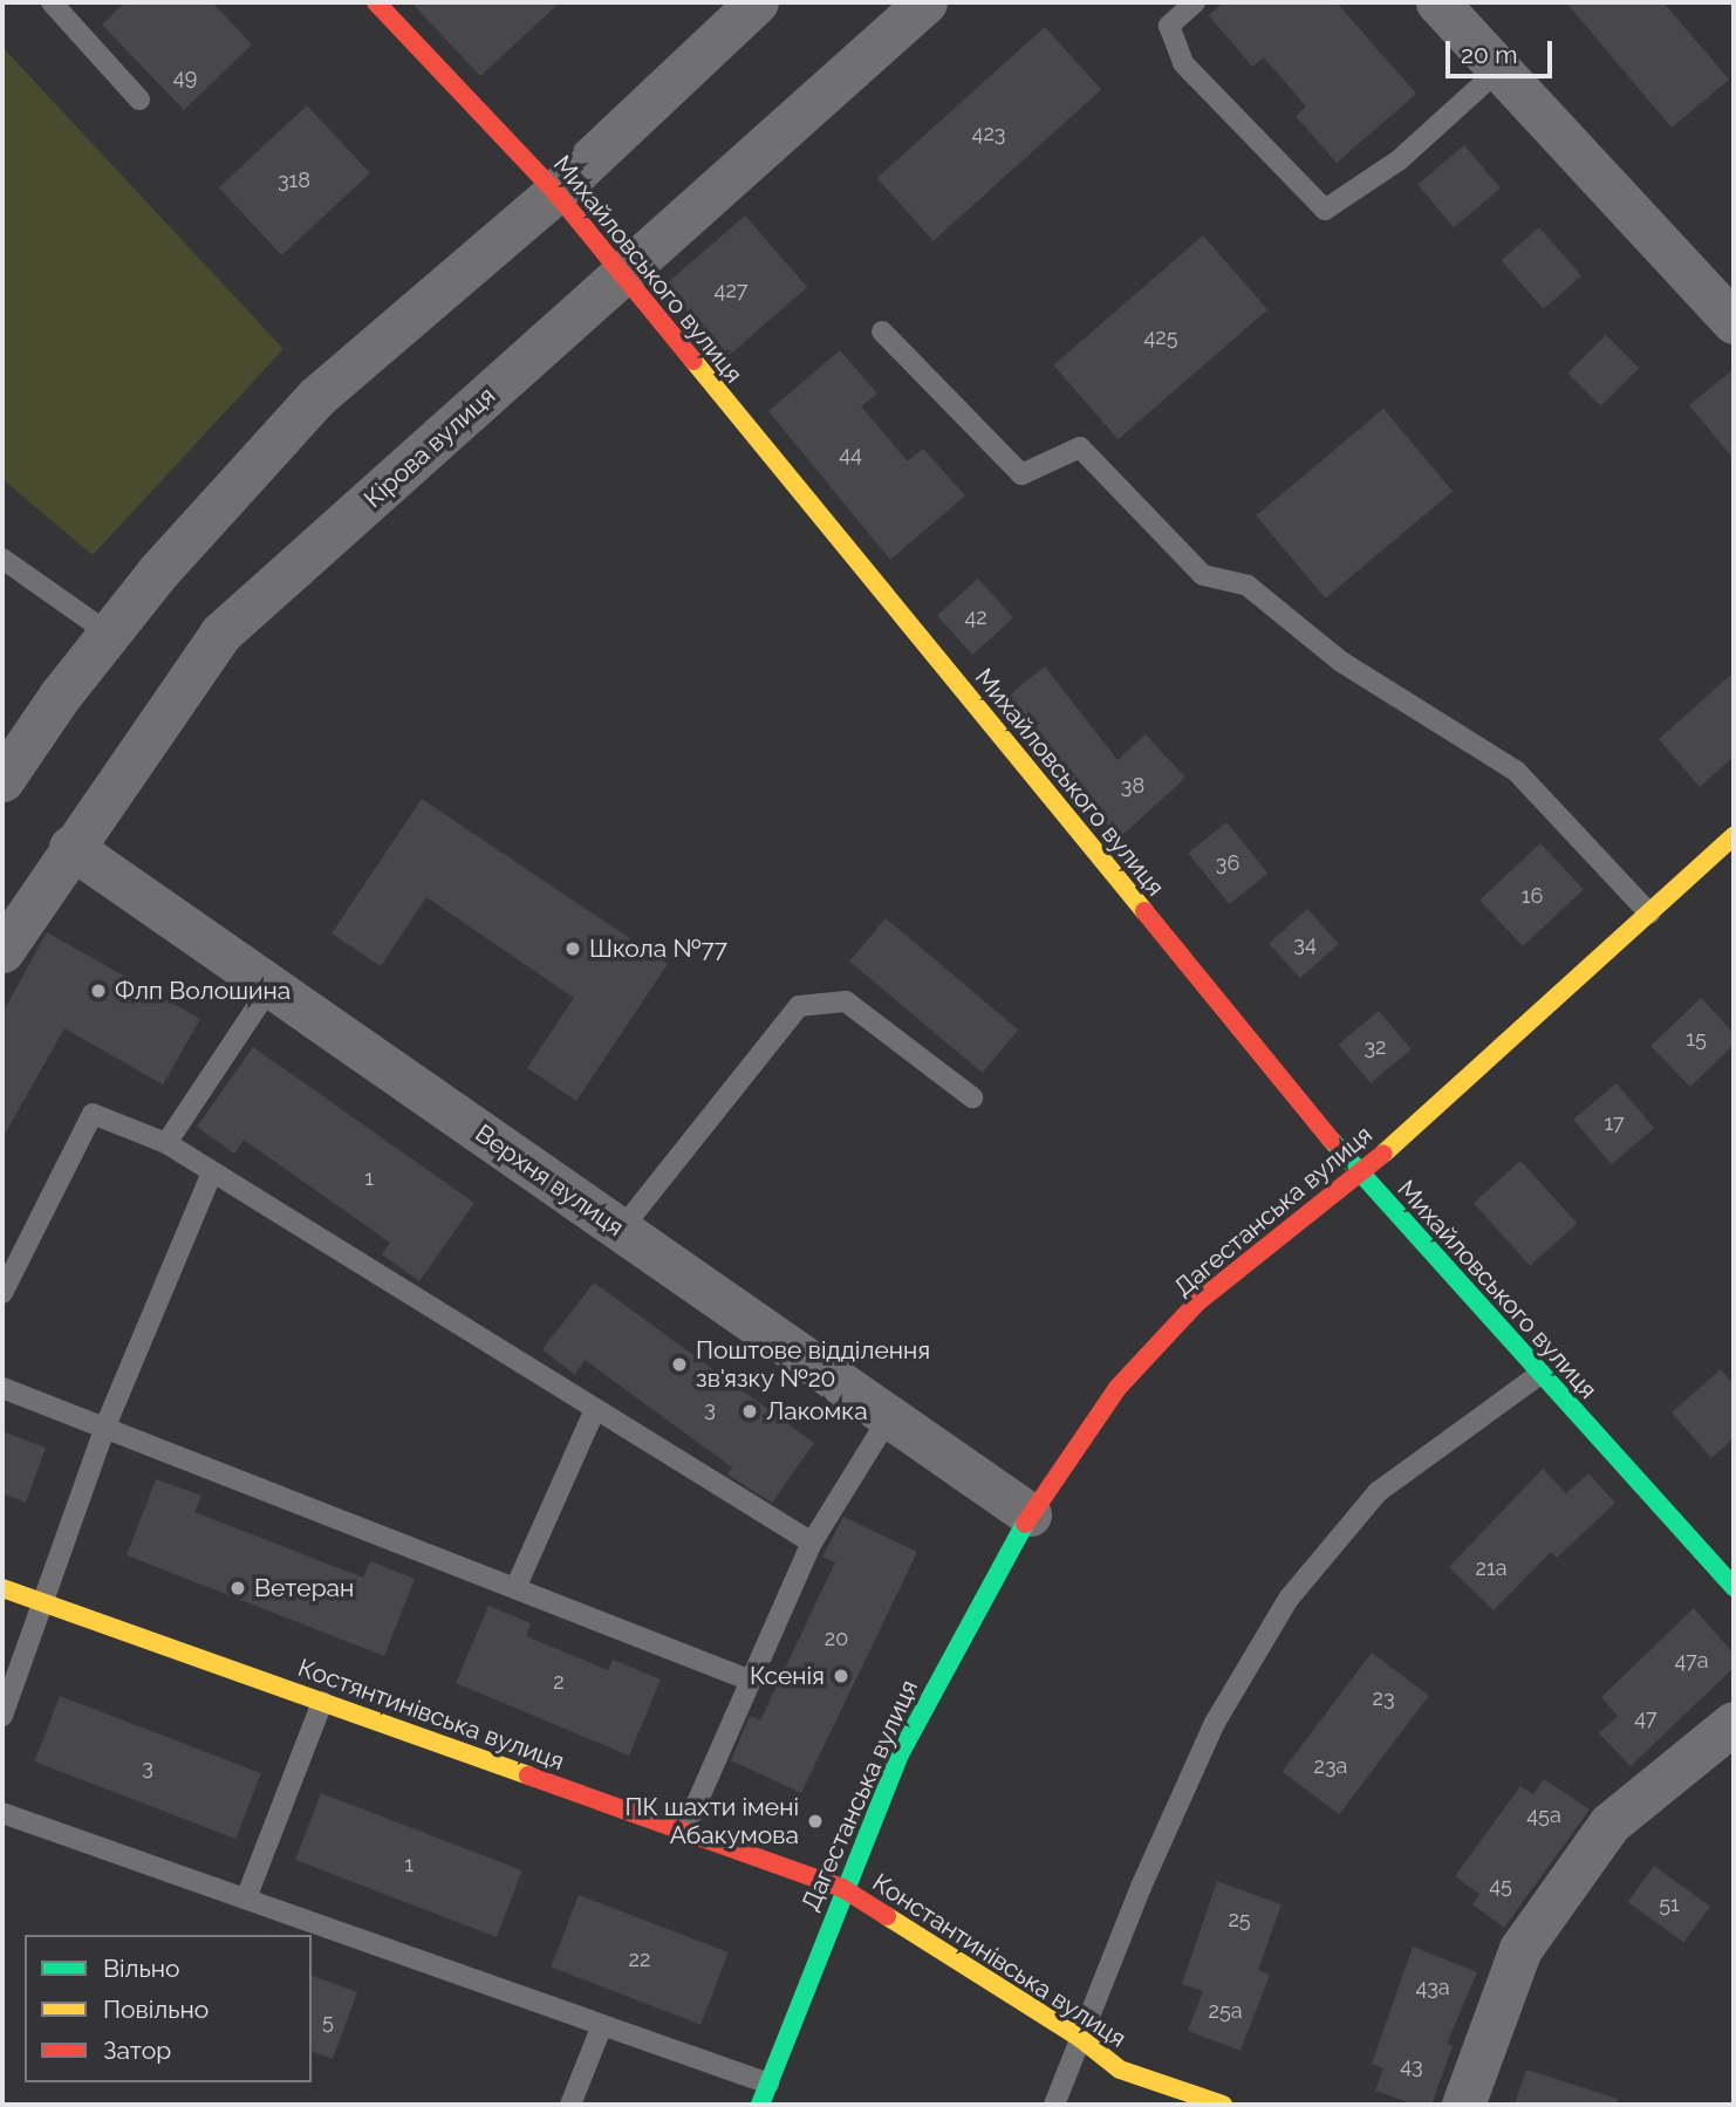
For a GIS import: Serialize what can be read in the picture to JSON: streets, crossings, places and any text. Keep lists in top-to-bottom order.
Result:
{
  "streets": {
    "street": [
      "Михайловського вулиця",
      "Кірова вулиця",
      "Верхня вулиця",
      "Дагестанська вулиця",
      "Костянтинівська вулиця",
      "Константинівська вулиця"
    ]
  },
  "crossings": [
    ["Михайловського вулиця", "Кірова вулиця"],
    ["Михайловського вулиця", "Дагестанська вулиця"],
    ["Кірова вулиця", "Верхня вулиця"],
    ["Верхня вулиця", "Дагестанська вулиця"],
    ["Дагестанська вулиця", "Костянтинівська вулиця"],
    ["Дагестанська вулиця", "Константинівська вулиця"],
    ["Костянтинівська вулиця", "Константинівська вулиця"]
  ],
  "places": [
    "Школа №77",
    "Флп Волошина",
    "Поштове відділення зв'язку №20",
    "Лакомка",
    "Ветеран",
    "Ксенія",
    "ПК шахти імені Абакумова"
  ],
  "house_numbers": [
    "49",
    "423",
    "318",
    "427",
    "425",
    "44",
    "42",
    "38",
    "36",
    "16",
    "34",
    "15",
    "32",
    "17",
    "1",
    "3",
    "21а",
    "20",
    "47а",
    "2",
    "23",
    "47",
    "23а",
    "3",
    "45а",
    "1",
    "45",
    "51",
    "25",
    "22",
    "43а",
    "25а",
    "5",
    "43"
  ],
  "legend": ["Вільно", "Повільно", "Затор"],
  "scale_bar": "20 m"
}
